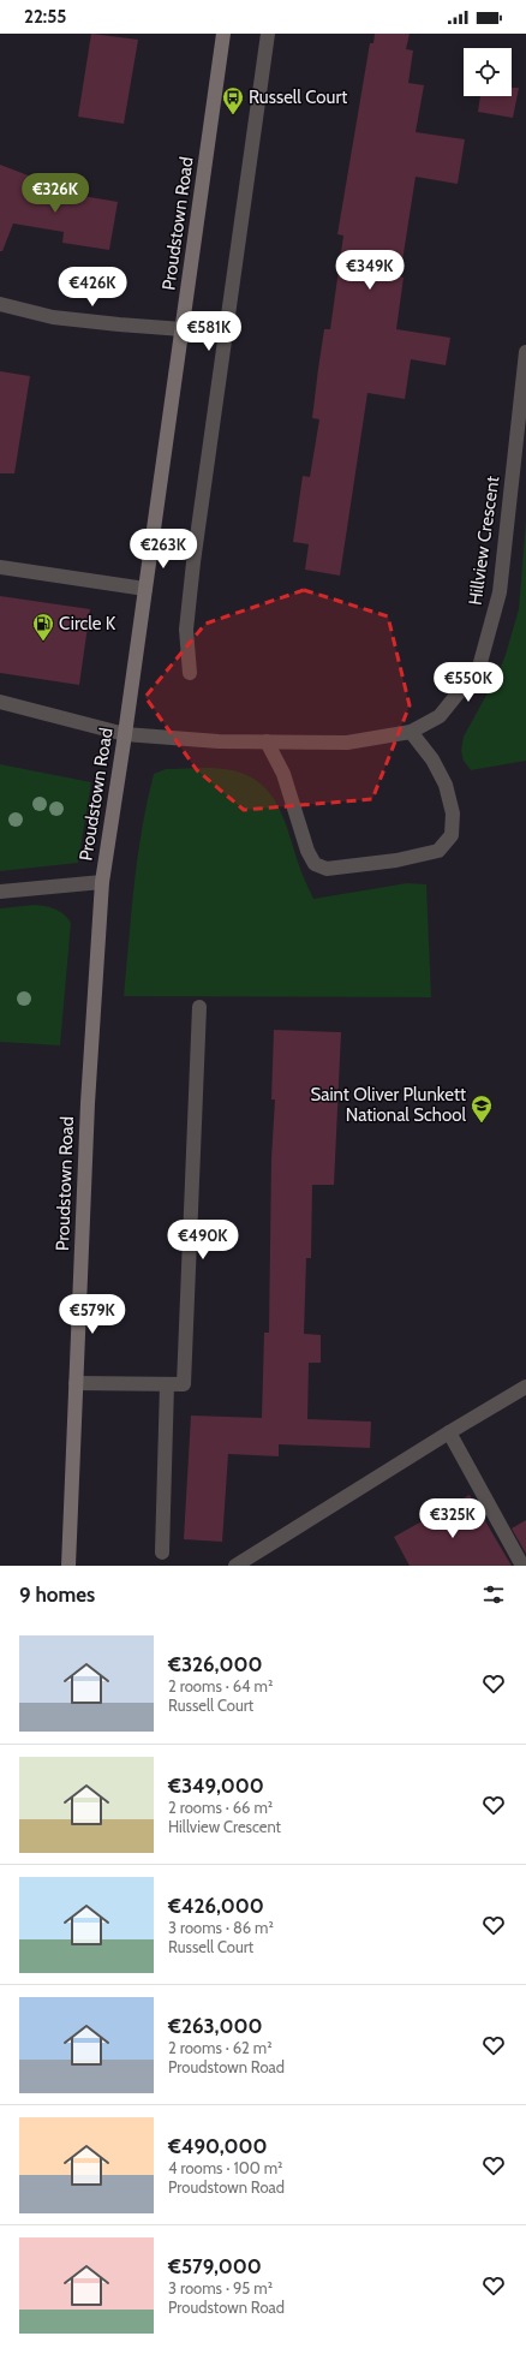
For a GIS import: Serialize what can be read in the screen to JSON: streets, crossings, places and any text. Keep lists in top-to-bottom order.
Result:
{
  "streets": {
    "main road": ["Proudstown Road"],
    "street": ["Hillview Crescent"]
  },
  "crossings": [
    ["Proudstown Road", "Hillview Crescent"]
  ],
  "places": {
    "bus stop": ["Russell Court"],
    "fuel station": ["Circle K"],
    "school or university": ["Saint Oliver Plunkett National School"]
  },
  "page": {
    "status": "22:55",
    "price": [
      "€326K",
      "€349K",
      "€426K",
      "€581K",
      "€263K",
      "€550K",
      "€490K",
      "€579K",
      "€325K"
    ],
    "heading": "9 homes",
    "list": [
      {
        "name": "€326,000",
        "note": "2 rooms · 64 m² · Russell Court"
      },
      {
        "name": "€349,000",
        "note": "2 rooms · 66 m² · Hillview Crescent"
      },
      {
        "name": "€426,000",
        "note": "3 rooms · 86 m² · Russell Court"
      },
      {
        "name": "€263,000",
        "note": "2 rooms · 62 m² · Proudstown Road"
      },
      {
        "name": "€490,000",
        "note": "4 rooms · 100 m² · Proudstown Road"
      },
      {
        "name": "€579,000",
        "note": "3 rooms · 95 m² · Proudstown Road"
      }
    ]
  }
}
